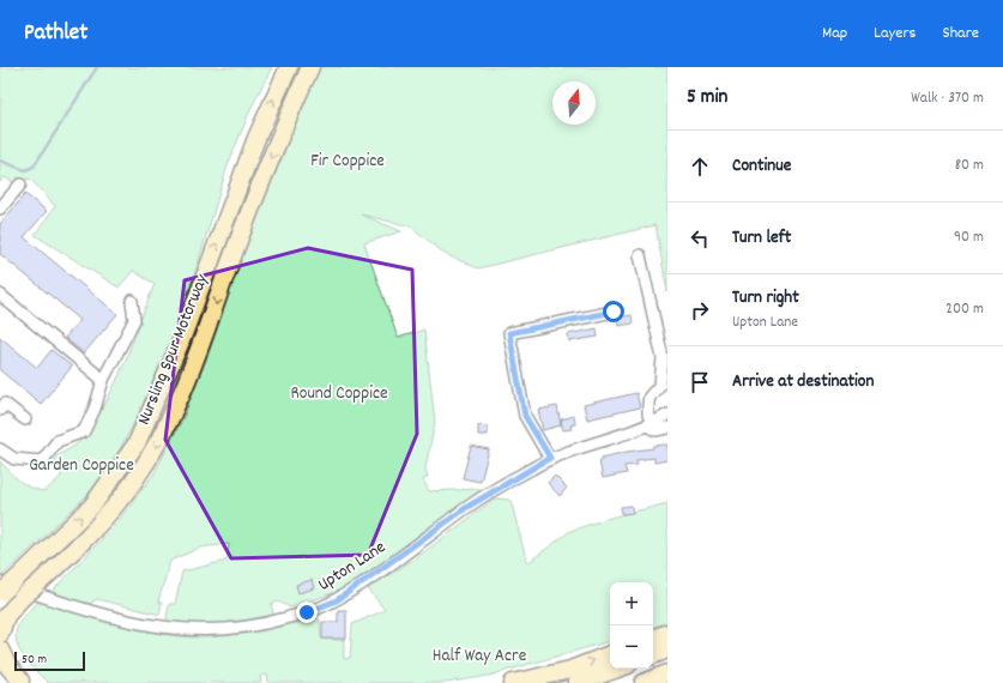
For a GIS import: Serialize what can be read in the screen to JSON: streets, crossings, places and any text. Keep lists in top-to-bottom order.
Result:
{
  "streets": {
    "highway": ["Nursling Spur Motorway"],
    "street": ["Upton Lane"]
  },
  "crossings": [
    ["Nursling Spur Motorway", "Upton Lane"]
  ],
  "parks": [
    "Fir Coppice",
    "Round Coppice",
    "Garden Coppice",
    "Half Way Acre"
  ],
  "scale_bar": "50 m",
  "north": "top",
  "page": {
    "header": "Pathlet",
    "nav": ["Map", "Layers", "Share"],
    "heading": ["5 min", "Walk · 370 m"],
    "list": [
      ["Continue", "80 m"],
      ["Turn left", "90 m"],
      ["Turn right", "Upton Lane", "200 m"],
      "Arrive at destination"
    ],
    "map_buttons": ["+", "−"],
    "scale": "50 m"
  }
}
